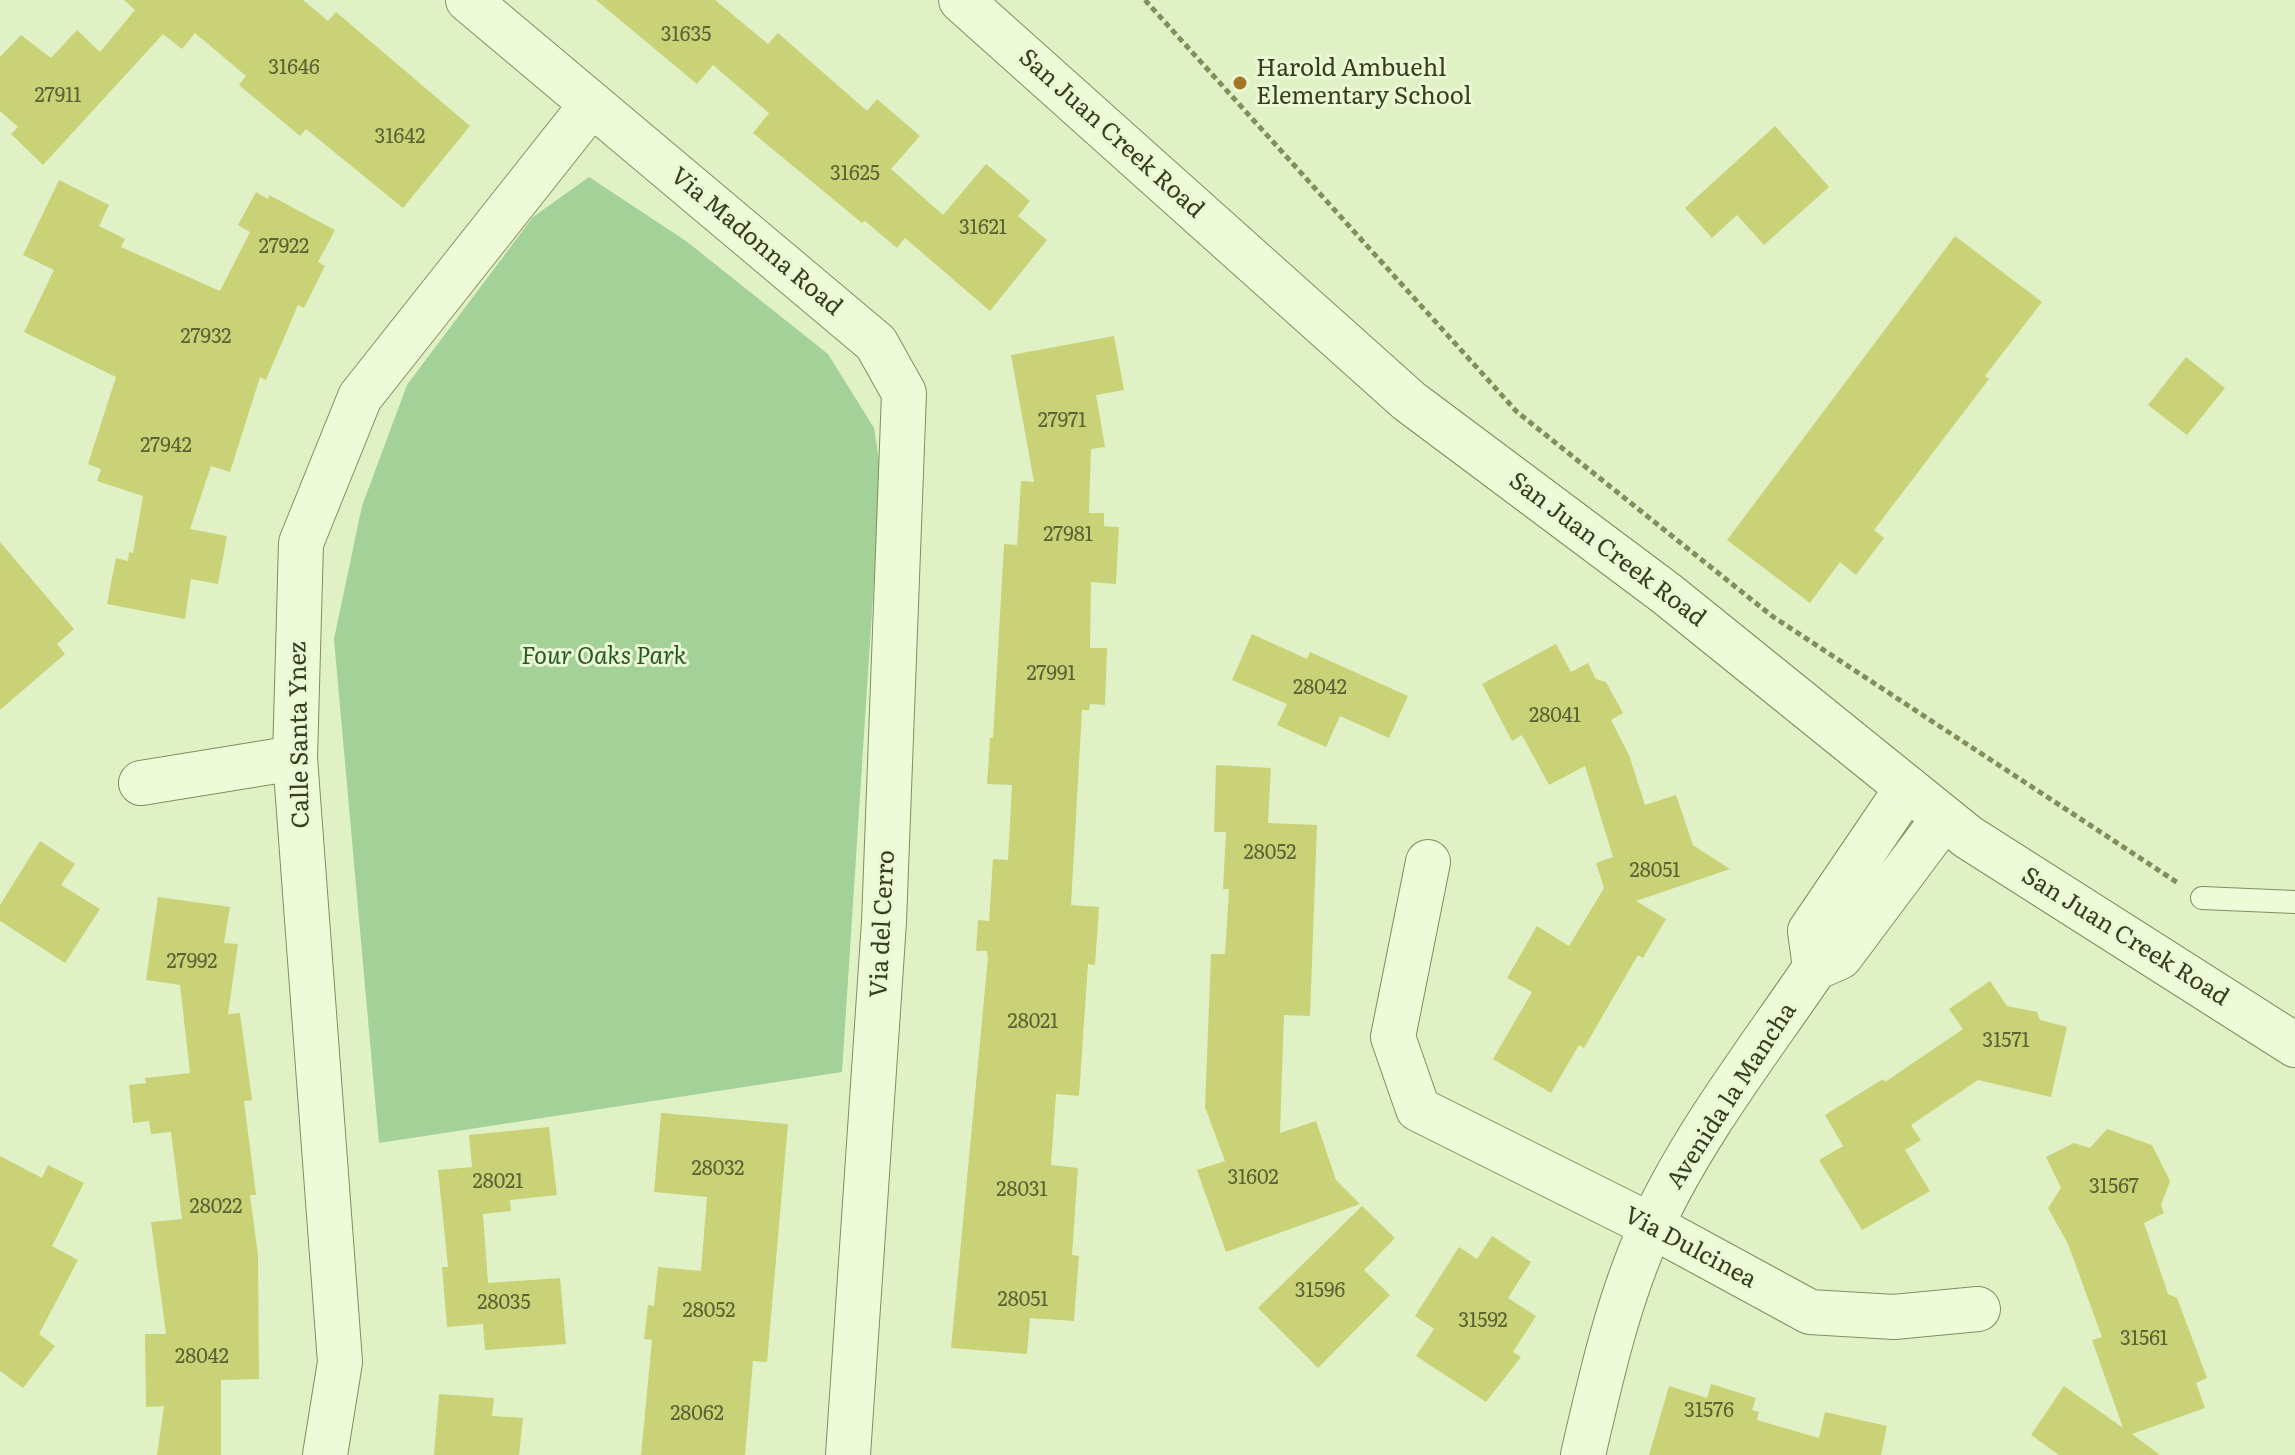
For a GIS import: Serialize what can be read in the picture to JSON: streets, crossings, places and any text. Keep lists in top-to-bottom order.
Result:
{
  "streets": {
    "street": [
      "San Juan Creek Road",
      "Via Madonna Road",
      "Calle Santa Ynez",
      "Via del Cerro",
      "Avenida la Mancha",
      "Via Dulcinea"
    ]
  },
  "crossings": [
    ["San Juan Creek Road", "Avenida la Mancha"],
    ["Via Madonna Road", "Calle Santa Ynez"],
    ["Via Madonna Road", "Via del Cerro"],
    ["Avenida la Mancha", "Via Dulcinea"]
  ],
  "parks": ["Four Oaks Park"],
  "places": ["Harold Ambuehl Elementary School"],
  "house_numbers": [
    "31635",
    "31646",
    "27911",
    "31642",
    "31625",
    "31621",
    "27922",
    "27932",
    "27971",
    "27942",
    "27981",
    "27991",
    "28042",
    "28041",
    "28052",
    "28051",
    "27992",
    "28021",
    "31571",
    "28032",
    "31602",
    "28021",
    "31567",
    "28031",
    "28022",
    "31596",
    "28051",
    "28035",
    "28052",
    "31592",
    "31561",
    "28042",
    "31576",
    "28062"
  ]
}
